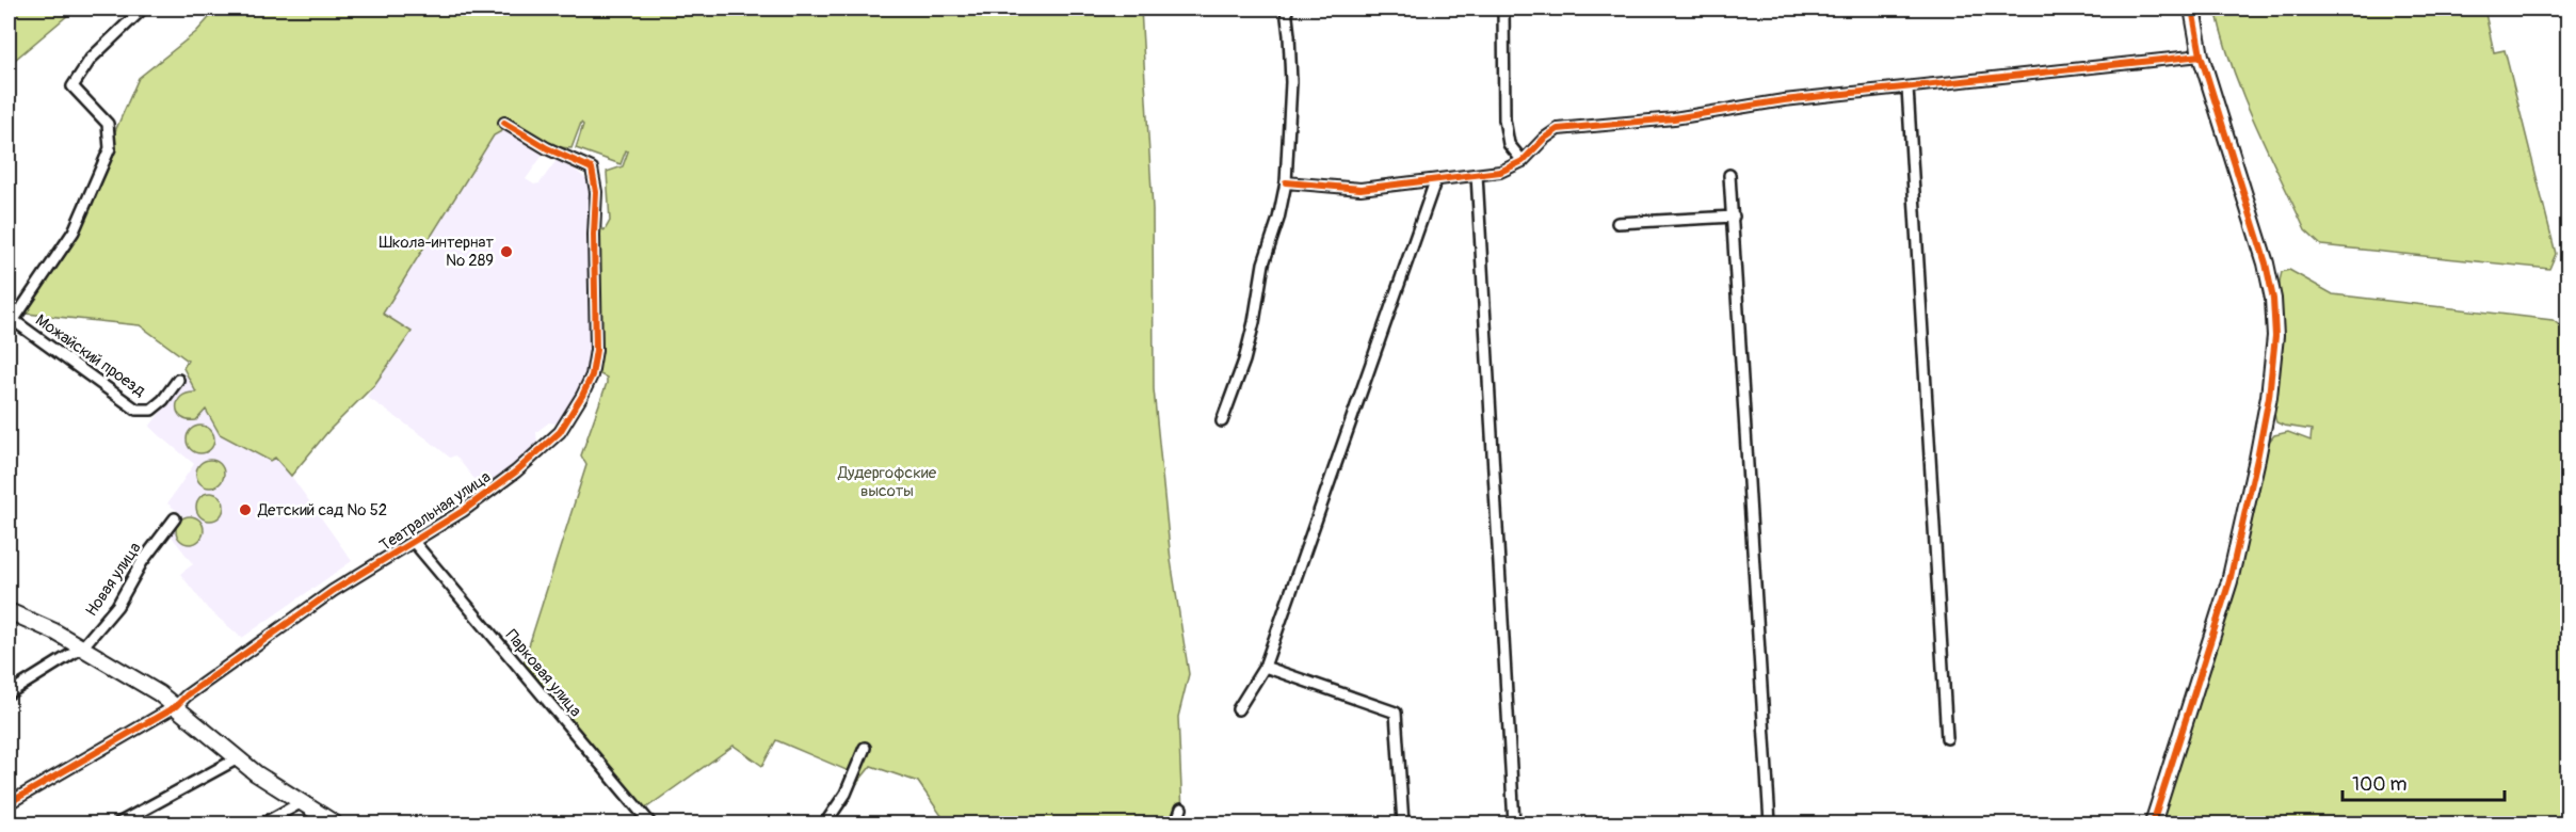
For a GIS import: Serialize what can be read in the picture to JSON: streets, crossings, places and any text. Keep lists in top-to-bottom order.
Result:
{
  "streets": {
    "street": [
      "Можайский проезд",
      "Театральная улица",
      "Новая улица",
      "Парковая улица"
    ]
  },
  "crossings": [
    ["Театральная улица", "Парковая улица"]
  ],
  "parks": ["Дудергофские высоты"],
  "places": ["Школа-интернат № 289", "Детский сад № 52"],
  "scale_bar": "100 m"
}
